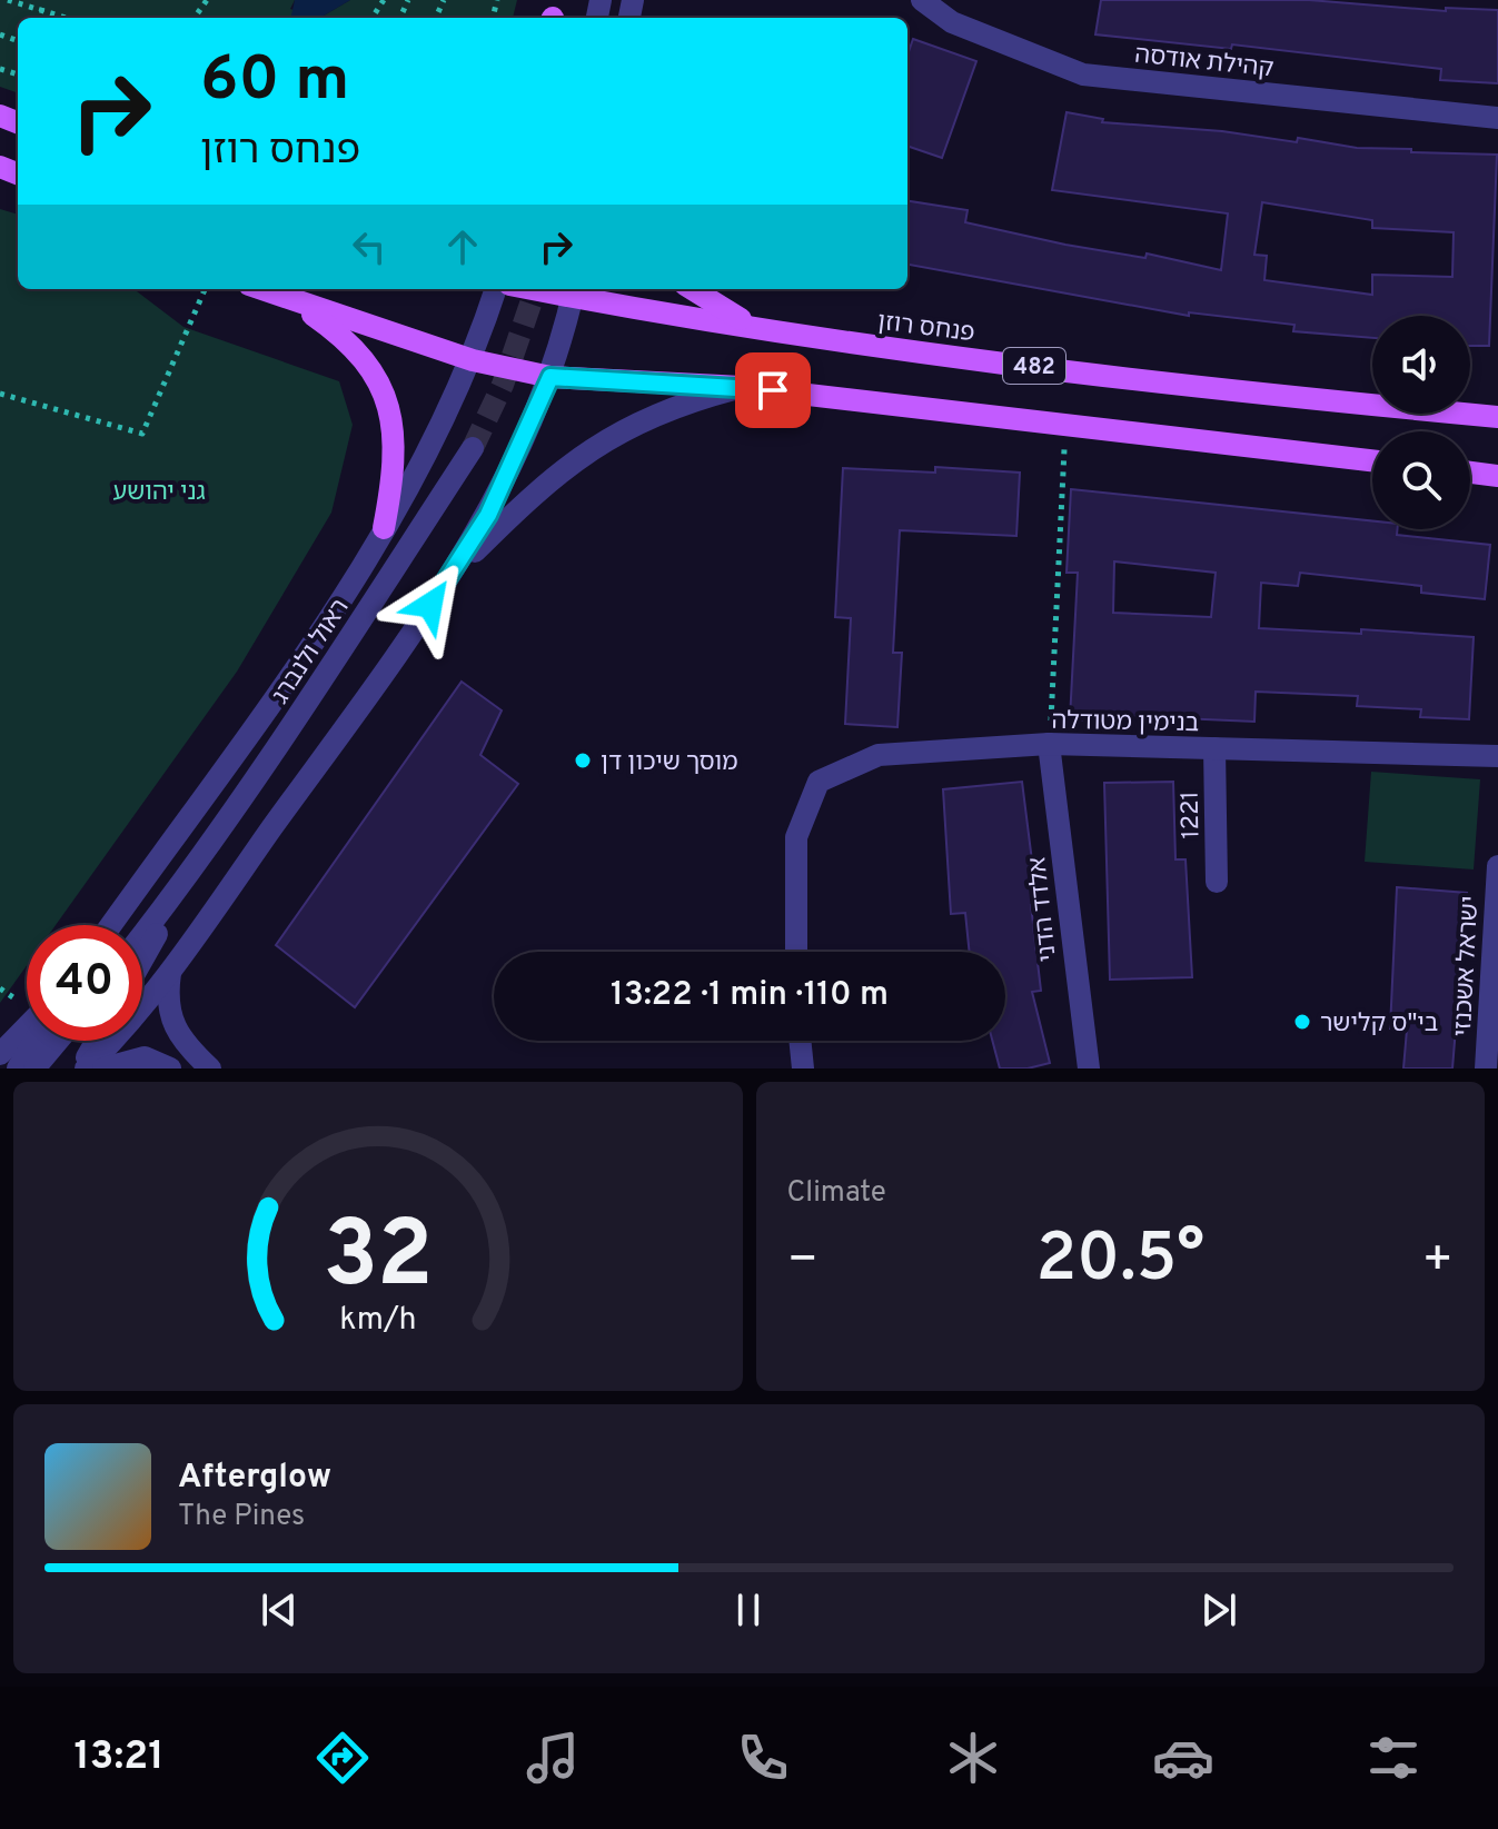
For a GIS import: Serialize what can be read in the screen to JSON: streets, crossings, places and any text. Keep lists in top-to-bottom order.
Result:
{
  "streets": {
    "main road": ["פנחס רוזן", "482"],
    "street": [
      "קהילת אודסה",
      "ראול ולנברג",
      "בנימין מטודלה",
      "1221",
      "אלדד הדני",
      "ישראל אשכנזי"
    ]
  },
  "crossings": [
    ["בנימין מטודלה", "1221"],
    ["בנימין מטודלה", "אלדד הדני"]
  ],
  "parks": ["גני יהושע"],
  "places": ["מוסך שיכון דן", "בי\"ס קלישר"],
  "page": {
    "turn": ["60 m", "פנחס רוזן"],
    "limit": "40",
    "trip": "13:22 · 1 min · 110 m",
    "tile": "Climate",
    "heat": ["−", "20.5°", "+"],
    "song": ["Afterglow", "The Pines"],
    "tabs": "13:21",
    "gauge": ["32", "km/h"]
  }
}
